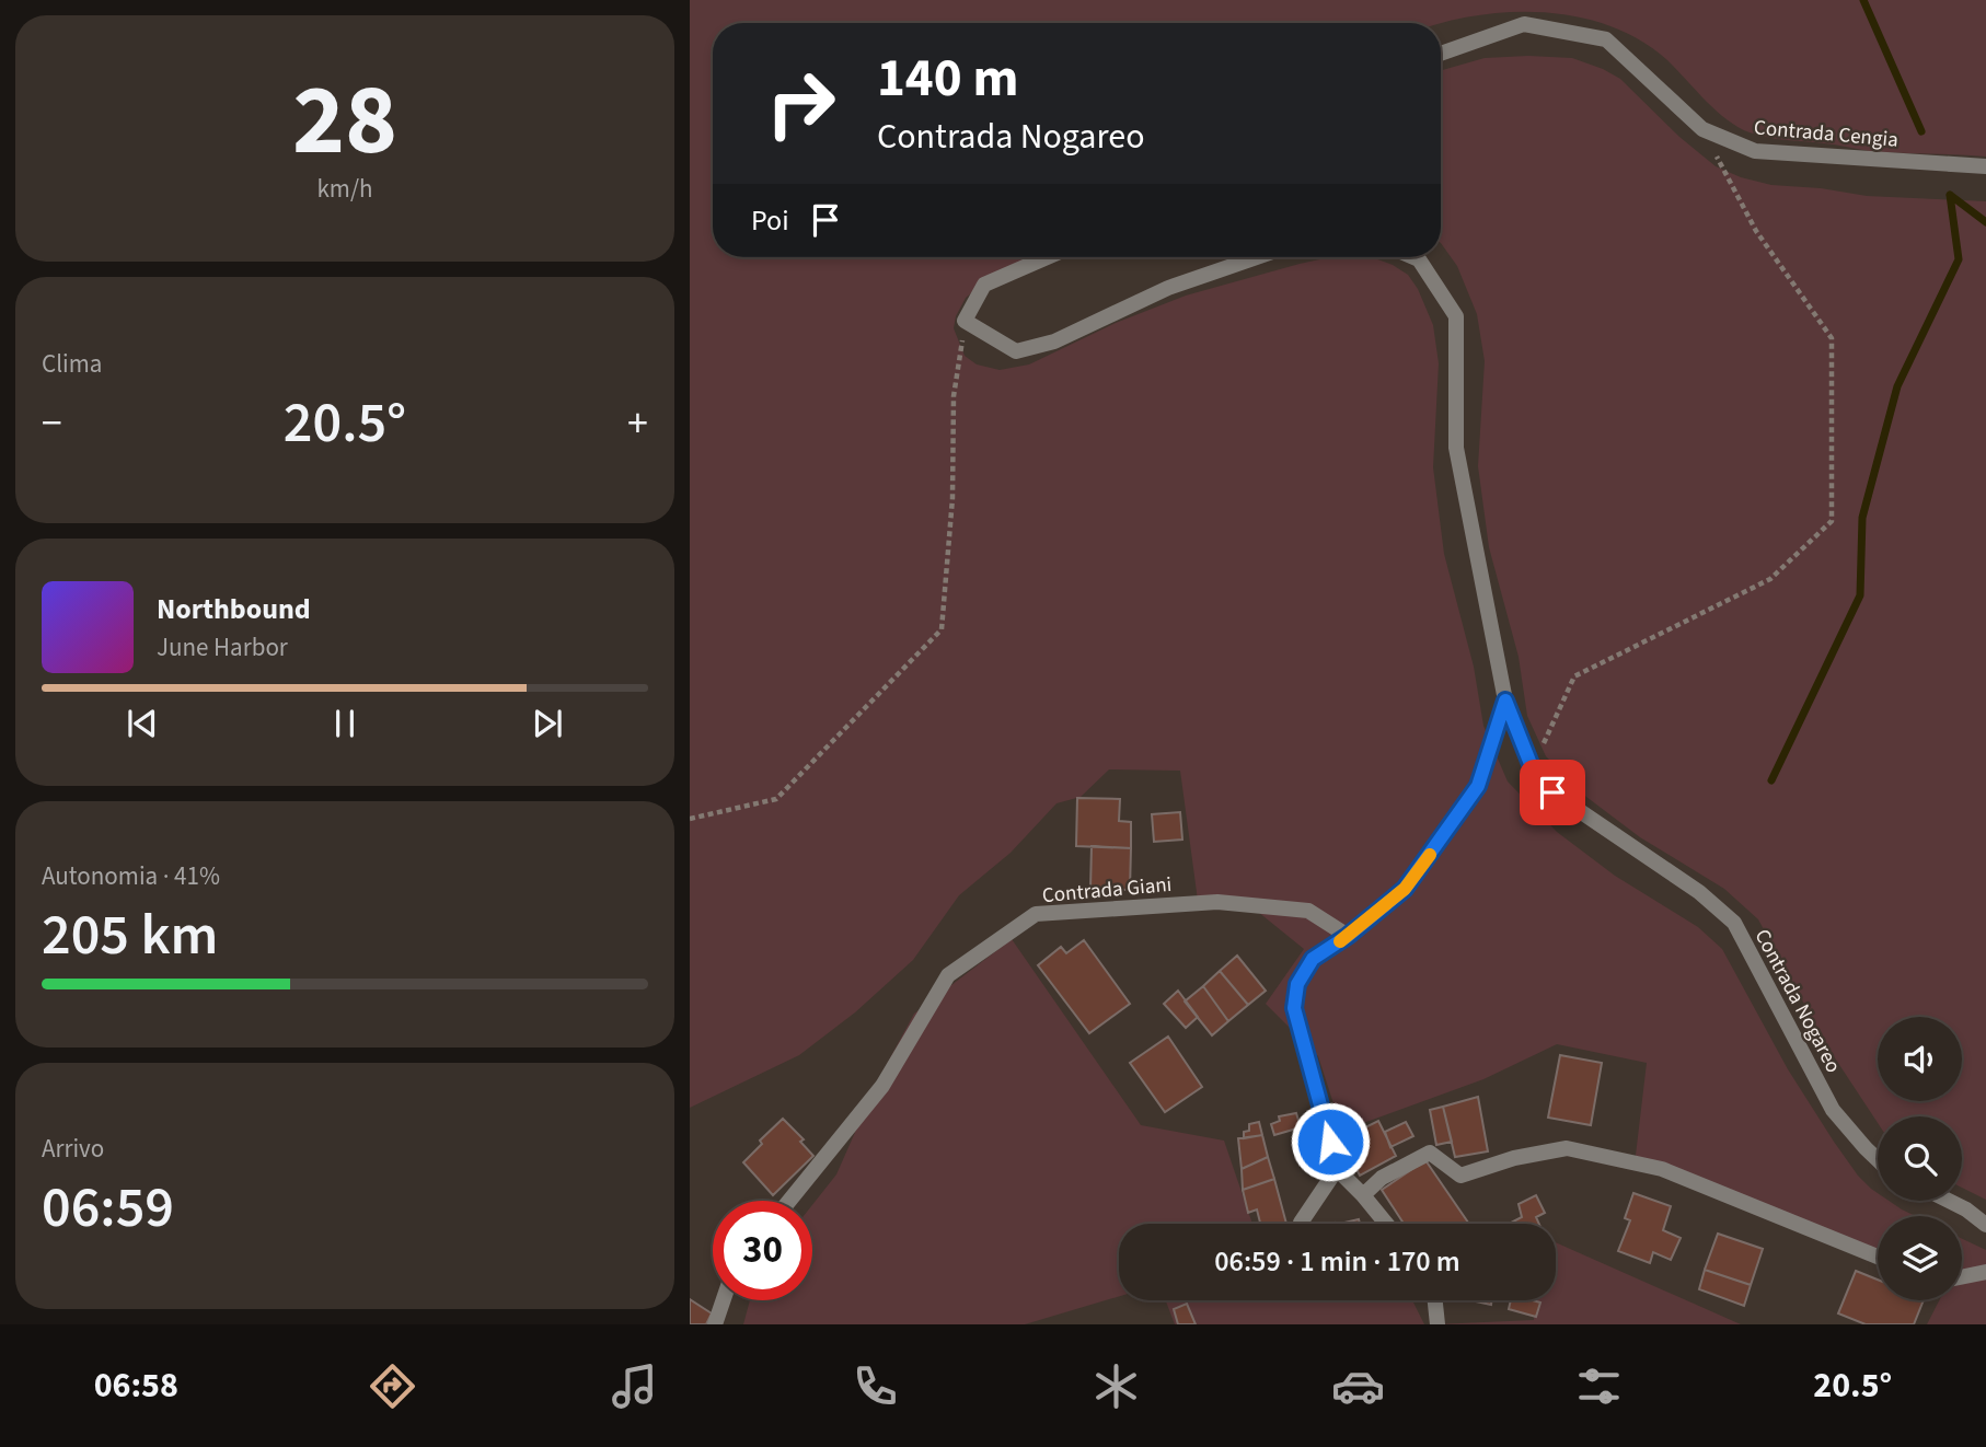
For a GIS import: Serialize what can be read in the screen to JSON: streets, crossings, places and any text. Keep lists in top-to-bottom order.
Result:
{
  "streets": {
    "street": ["Contrada Cengia", "Contrada Giani", "Contrada Nogareo"]
  },
  "crossings": [
    ["Contrada Giani", "Contrada Nogareo"]
  ],
  "page": {
    "tile": [
      ["28", "km/h"],
      "Clima",
      ["Autonomia · 41%", "205 km"],
      ["Arrivo", "06:59"]
    ],
    "turn": ["140 m", "Contrada Nogareo"],
    "then": "Poi",
    "heat": ["−", "20.5°", "+"],
    "song": ["Northbound", "June Harbor"],
    "limit": "30",
    "trip": "06:59 · 1 min · 170 m",
    "tabs": ["06:58", "20.5°"]
  }
}
